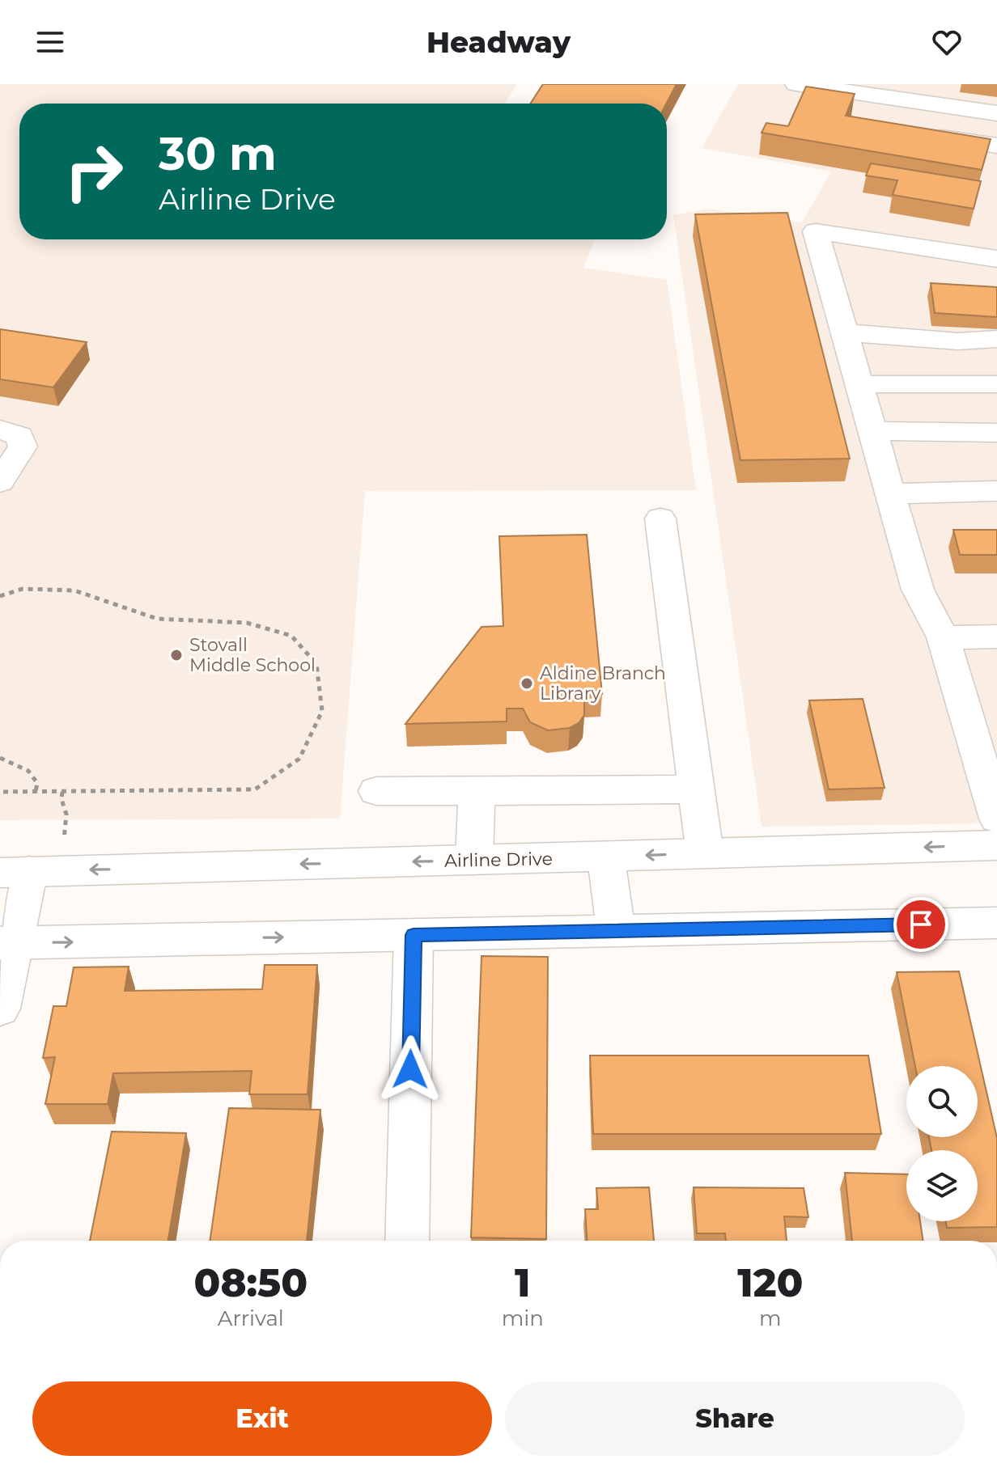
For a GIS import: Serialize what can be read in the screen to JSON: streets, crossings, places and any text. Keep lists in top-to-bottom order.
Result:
{
  "streets": {
    "main road": ["Airline Drive"]
  },
  "places": ["Stovall Middle School", "Aldine Branch Library"],
  "page": {
    "header": "Headway",
    "turn": ["30 m", "Airline Drive"],
    "eta": [
      "08:50",
      "Arrival",
      "1",
      "min",
      "120",
      "m"
    ],
    "buttons": ["Exit", "Share"]
  }
}
